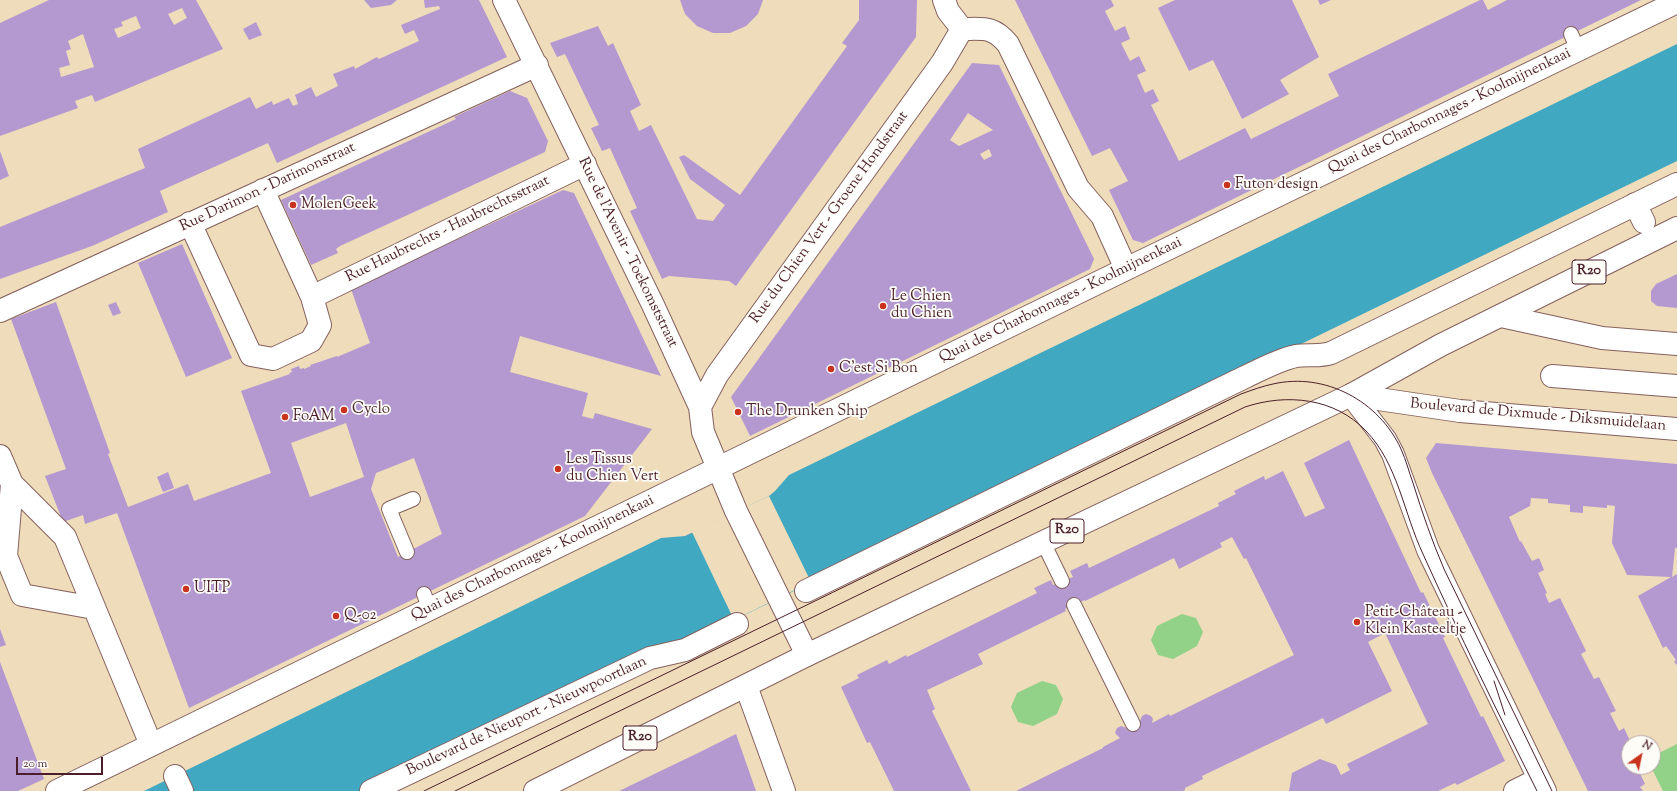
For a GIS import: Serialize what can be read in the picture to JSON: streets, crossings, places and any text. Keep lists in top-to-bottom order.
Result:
{
  "streets": {
    "street": [
      "Quai des Charbonnages - Koolmijnenkaai",
      "Rue Darimon - Darimonstraat",
      "Rue du Chien Vert - Groene Hondstraat",
      "Rue Haubrechts - Haubrechtsstraat",
      "Rue de l'Avenir - Toekomststraat",
      "R20",
      "Boulevard de Dixmude - Diksmuidelaan",
      "Boulevard de Nieuport - Nieuwpoortlaan"
    ]
  },
  "crossings": [
    ["Quai des Charbonnages - Koolmijnenkaai", "Rue de l'Avenir - Toekomststraat"],
    ["Rue Darimon - Darimonstraat", "Rue de l'Avenir - Toekomststraat"],
    ["Rue du Chien Vert - Groene Hondstraat", "Rue de l'Avenir - Toekomststraat"],
    ["Rue Haubrechts - Haubrechtsstraat", "Rue de l'Avenir - Toekomststraat"],
    ["Rue de l'Avenir - Toekomststraat", "R20"],
    ["R20", "Boulevard de Dixmude - Diksmuidelaan"]
  ],
  "places": [
    "Futon design",
    "MolenGeek",
    "Le Chien du Chien",
    "C’est Si Bon",
    "Cyclo",
    "The Drunken Ship",
    "FoAM",
    "Les Tissus du Chien Vert",
    "UITP",
    "Q-02",
    "Petit-Château - Klein Kasteeltje"
  ],
  "scale_bar": "20 m",
  "north": "top right"
}
